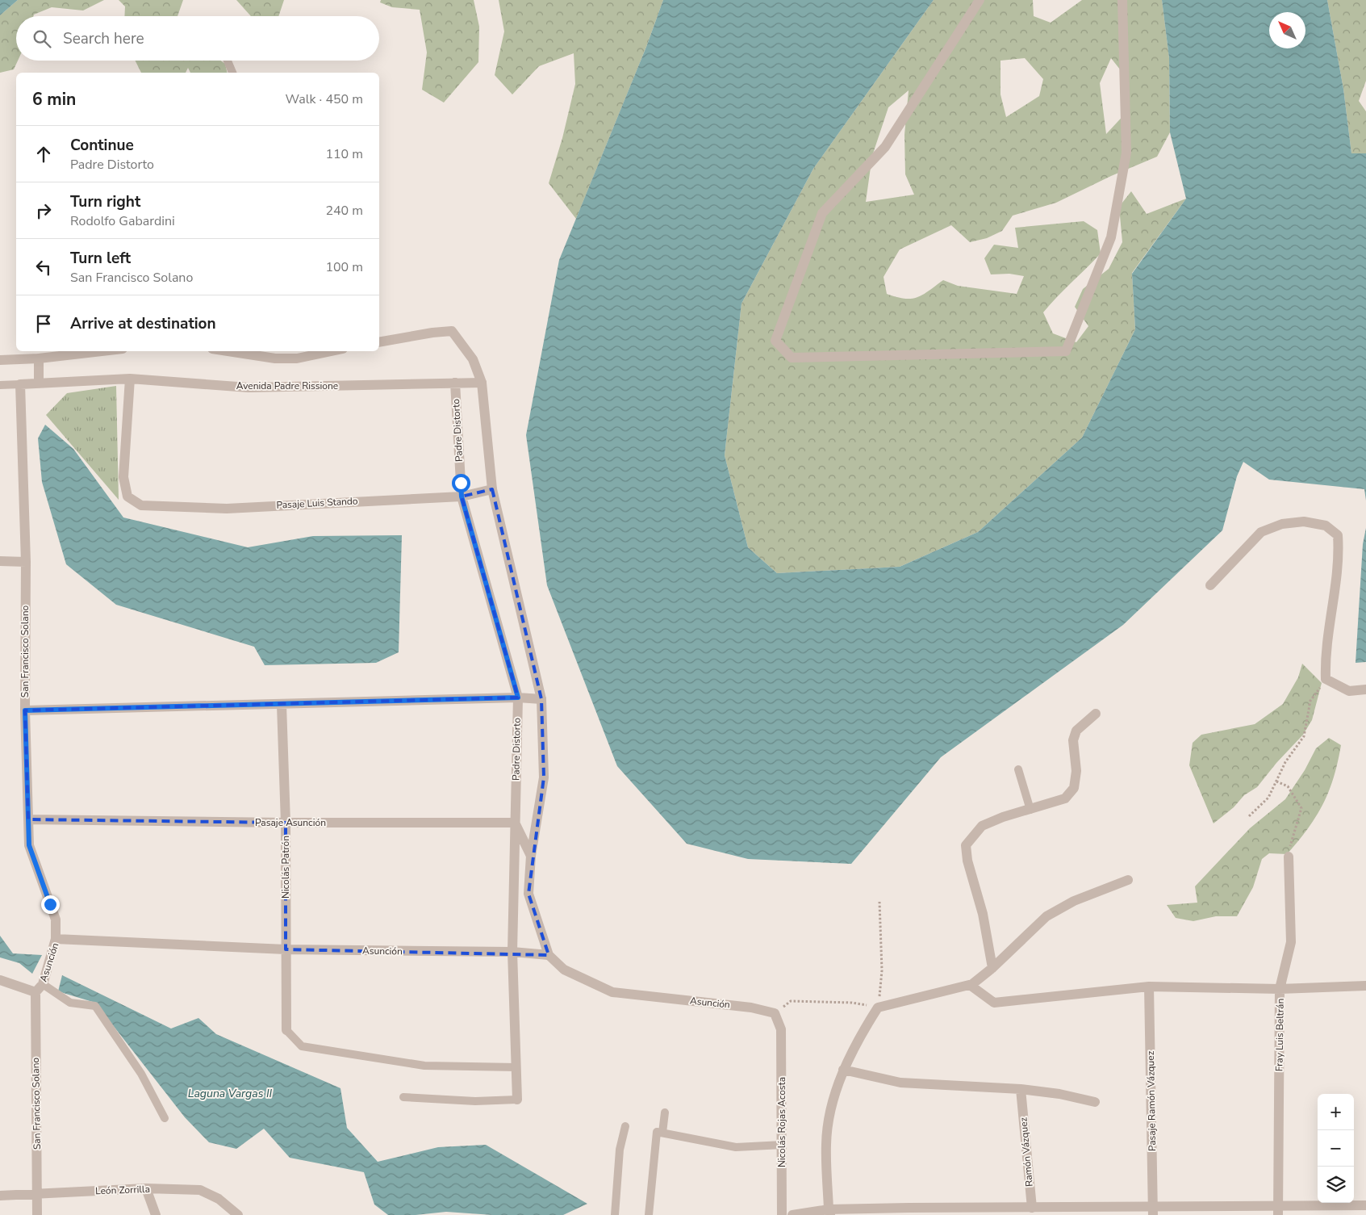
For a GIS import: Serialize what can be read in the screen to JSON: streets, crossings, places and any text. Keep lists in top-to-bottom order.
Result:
{
  "streets": {
    "street": [
      "Avenida Padre Rissione",
      "Padre Distorto",
      "Pasaje Luis Stando",
      "San Francisco Solano",
      "Pasaje Asunción",
      "Nicolás Patrón",
      "Asunción",
      "Fray Luis Beltrán",
      "Pasaje Ramón Vázquez",
      "Nicolás Rojas Acosta",
      "Ramón Vázquez",
      "León Zorrilla"
    ]
  },
  "crossings": [
    ["Avenida Padre Rissione", "Padre Distorto"],
    ["Avenida Padre Rissione", "Pasaje Luis Stando"],
    ["Avenida Padre Rissione", "San Francisco Solano"],
    ["Padre Distorto", "Pasaje Luis Stando"],
    ["Padre Distorto", "Pasaje Asunción"],
    ["Padre Distorto", "Asunción"],
    ["San Francisco Solano", "Pasaje Asunción"],
    ["San Francisco Solano", "Asunción"],
    ["San Francisco Solano", "León Zorrilla"],
    ["Pasaje Asunción", "Nicolás Patrón"],
    ["Nicolás Patrón", "Asunción"],
    ["Asunción", "Nicolás Rojas Acosta"]
  ],
  "water": ["Laguna Vargas II"],
  "north": "top left",
  "page": {
    "search": "Search here",
    "heading": ["6 min", "Walk · 450 m"],
    "list": [
      ["Continue", "Padre Distorto", "110 m"],
      ["Turn right", "Rodolfo Gabardini", "240 m"],
      ["Turn left", "San Francisco Solano", "100 m"],
      "Arrive at destination"
    ],
    "map_buttons": ["+", "−"]
  }
}
